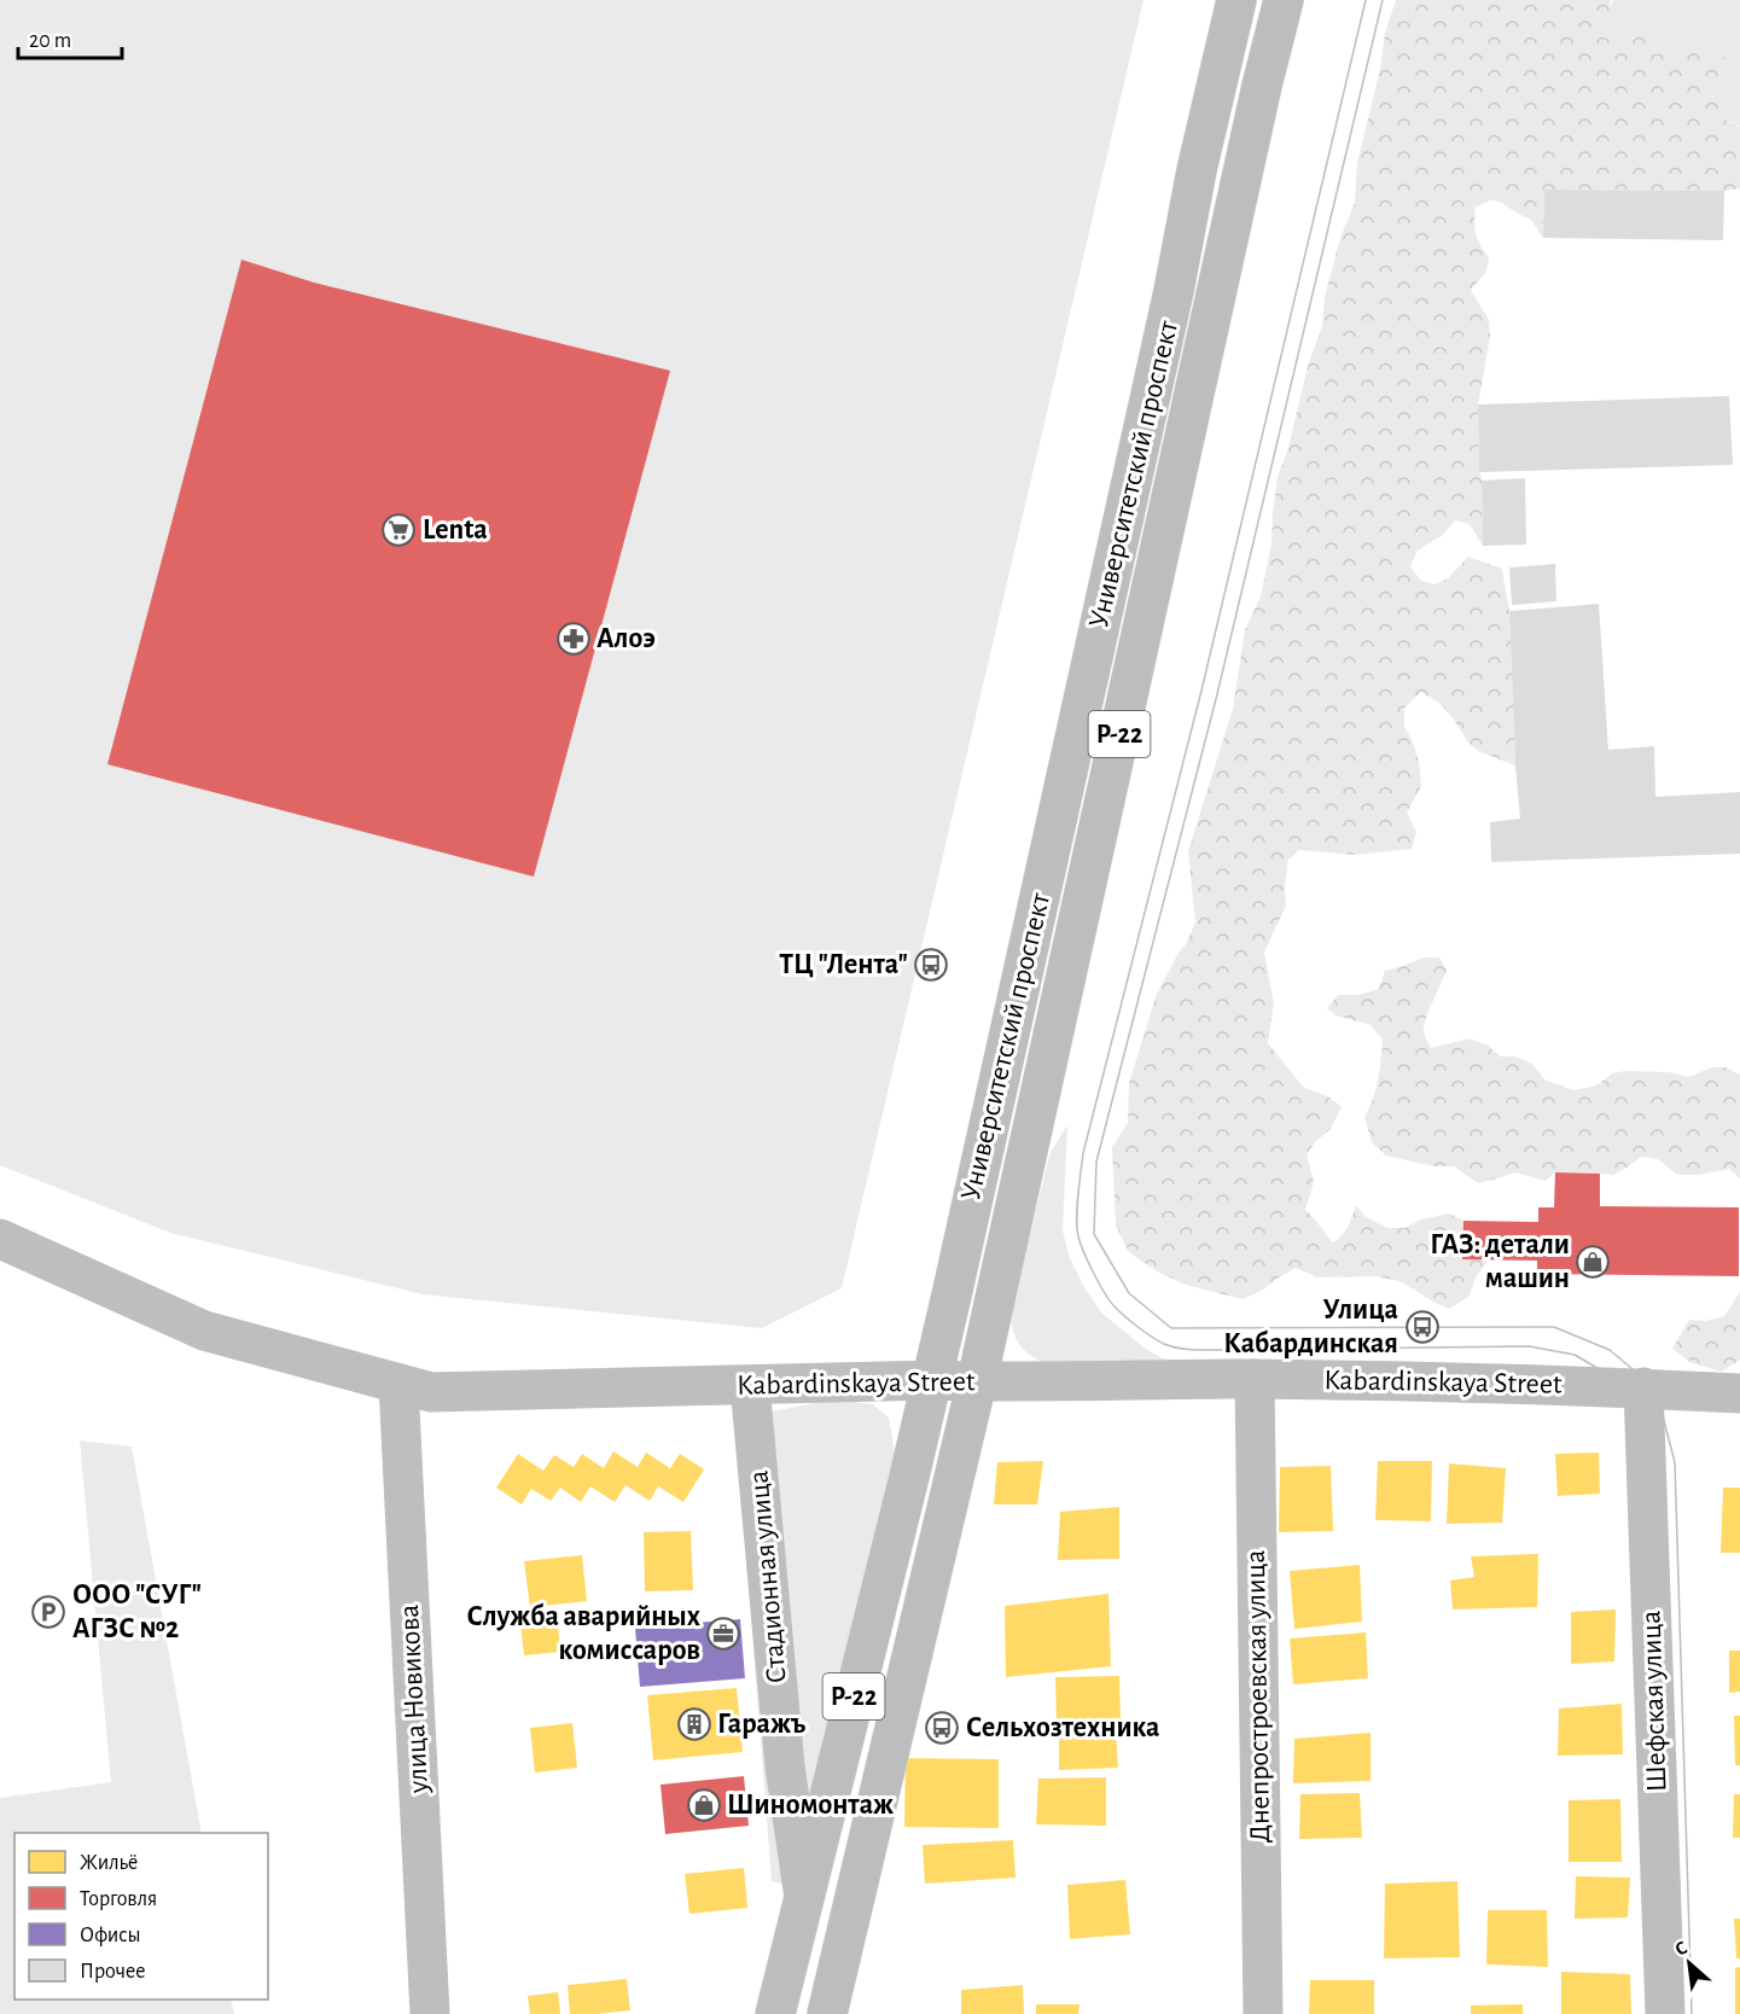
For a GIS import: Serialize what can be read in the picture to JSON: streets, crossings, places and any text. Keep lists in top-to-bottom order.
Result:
{
  "streets": {
    "highway": ["Университетский проспект", "Р-22"],
    "street": [
      "Kabardinskaya Street",
      "Стадионная улица",
      "Днепростроевская улица",
      "улица Новикова",
      "Шефская улица"
    ]
  },
  "crossings": [
    ["Университетский проспект", "Kabardinskaya Street"],
    ["Университетский проспект", "Стадионная улица"],
    ["Kabardinskaya Street", "Стадионная улица"],
    ["Kabardinskaya Street", "Днепростроевская улица"],
    ["Kabardinskaya Street", "улица Новикова"],
    ["Kabardinskaya Street", "Шефская улица"]
  ],
  "places": {
    "supermarket": ["Lenta"],
    "pharmacy": ["Алоэ"],
    "bus stop": ["ТЦ \"Лента\"", "Улица Кабардинская", "Сельхозтехника"],
    "shop": ["ГАЗ: детали машин", "Шиномонтаж"],
    "parking": ["ООО \"СУГ\" АГЗС №2"],
    "office": ["Служба аварийных комиссаров"],
    "building": ["Гаражъ"]
  },
  "legend": [
    "Жильё",
    "Торговля",
    "Офисы",
    "Прочее"
  ],
  "scale_bar": "20 m",
  "north": "top left"
}
